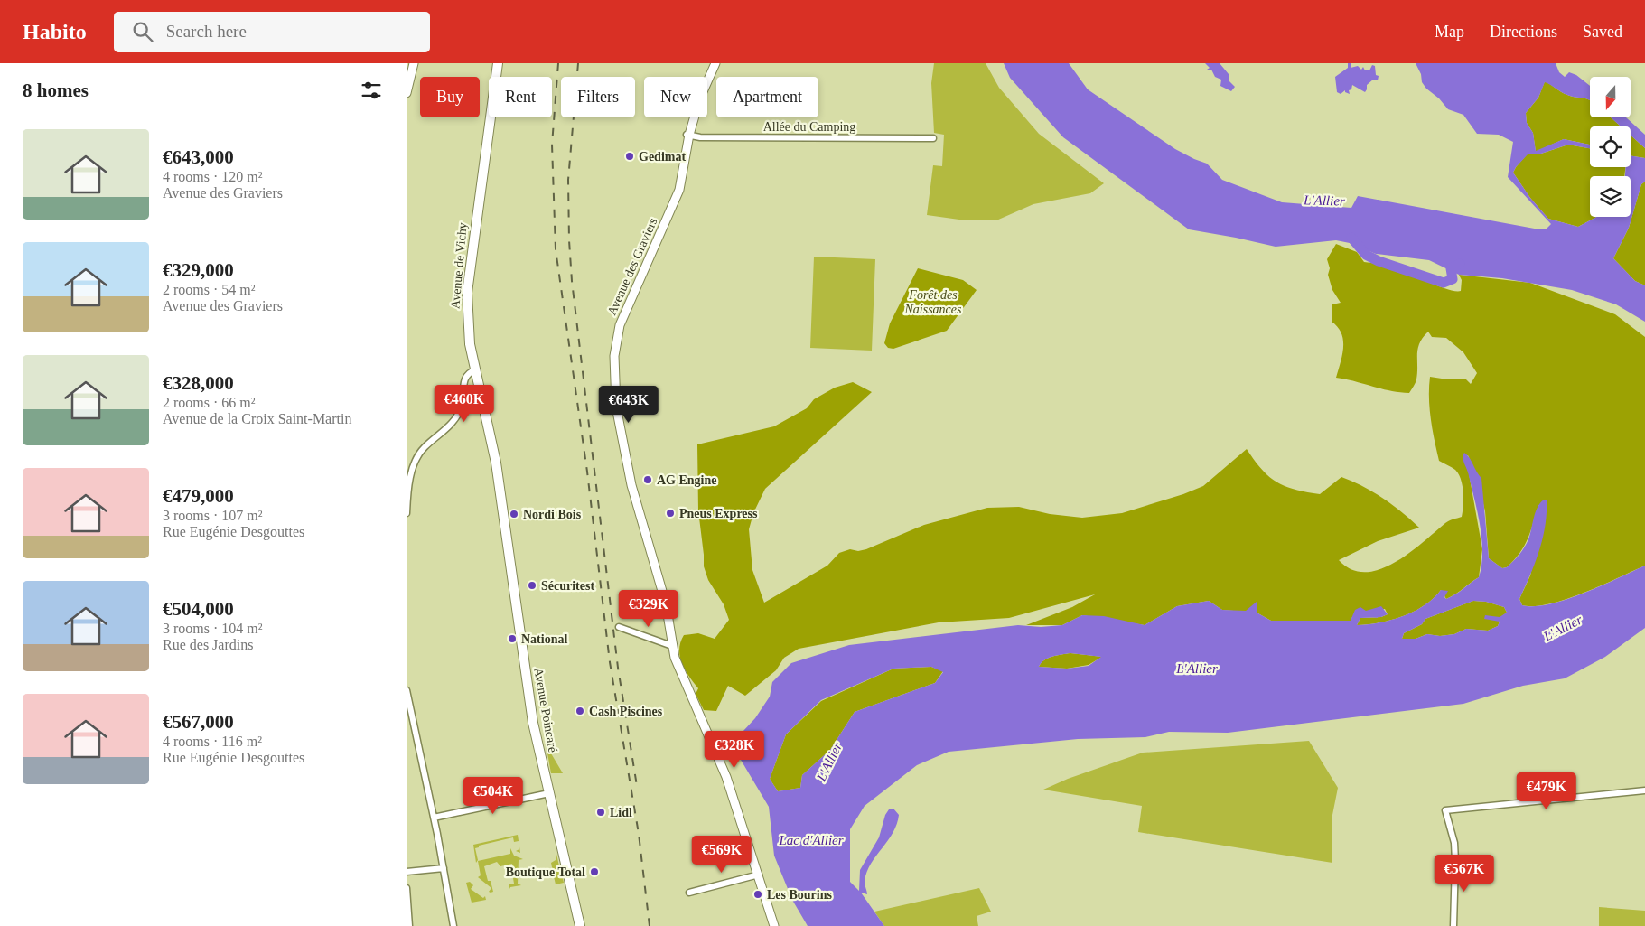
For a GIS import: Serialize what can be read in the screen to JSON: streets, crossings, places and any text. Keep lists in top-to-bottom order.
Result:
{
  "streets": {
    "main road": ["Avenue de Vichy", "Avenue Poincaré"],
    "street": ["Allée du Camping", "Avenue des Graviers"]
  },
  "crossings": [
    ["Allée du Camping", "Avenue des Graviers"],
    ["Avenue de Vichy", "Avenue Poincaré"]
  ],
  "water": ["L'Allier", "Lac d'Allier"],
  "parks": ["Forêt des Naissances"],
  "places": [
    "Gedimat",
    "AG Engine",
    "Pneus Express",
    "Nordi Bois",
    "Sécuritest",
    "National",
    "Cash Piscines",
    "Lidl",
    "Boutique Total",
    "Les Bourins"
  ],
  "north": "bottom",
  "page": {
    "header": "Habito",
    "search": "Search here",
    "nav": ["Map", "Directions", "Saved"],
    "heading": "8 homes",
    "chip": [
      "Buy",
      "Rent",
      "Filters",
      "New",
      "Apartment"
    ],
    "list": [
      {
        "name": "€643,000",
        "note": "4 rooms · 120 m² · Avenue des Graviers"
      },
      {
        "name": "€329,000",
        "note": "2 rooms · 54 m² · Avenue des Graviers"
      },
      {
        "name": "€328,000",
        "note": "2 rooms · 66 m² · Avenue de la Croix Saint-Martin"
      },
      {
        "name": "€479,000",
        "note": "3 rooms · 107 m² · Rue Eugénie Desgouttes"
      },
      {
        "name": "€504,000",
        "note": "3 rooms · 104 m² · Rue des Jardins"
      },
      {
        "name": "€567,000",
        "note": "4 rooms · 116 m² · Rue Eugénie Desgouttes"
      }
    ],
    "price": [
      "€460K",
      "€643K",
      "€329K",
      "€328K",
      "€479K",
      "€504K",
      "€569K",
      "€567K"
    ]
  }
}
